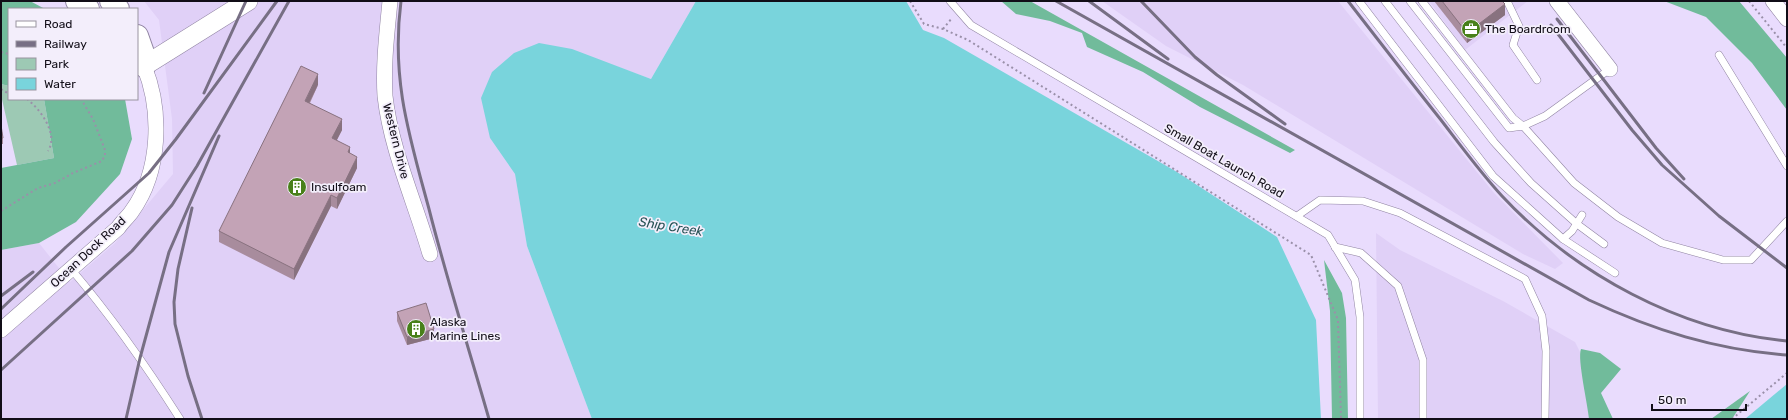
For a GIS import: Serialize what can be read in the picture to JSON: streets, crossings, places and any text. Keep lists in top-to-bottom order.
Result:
{
  "streets": {
    "street": ["Western Drive", "Ocean Dock Road"],
    "lane": ["Small Boat Launch Road"]
  },
  "water": ["Ship Creek"],
  "places": {
    "office": ["The Boardroom"],
    "building": ["Insulfoam", "Alaska Marine Lines"]
  },
  "legend": [
    "Road",
    "Railway",
    "Park",
    "Water"
  ],
  "scale_bar": "50 m"
}
